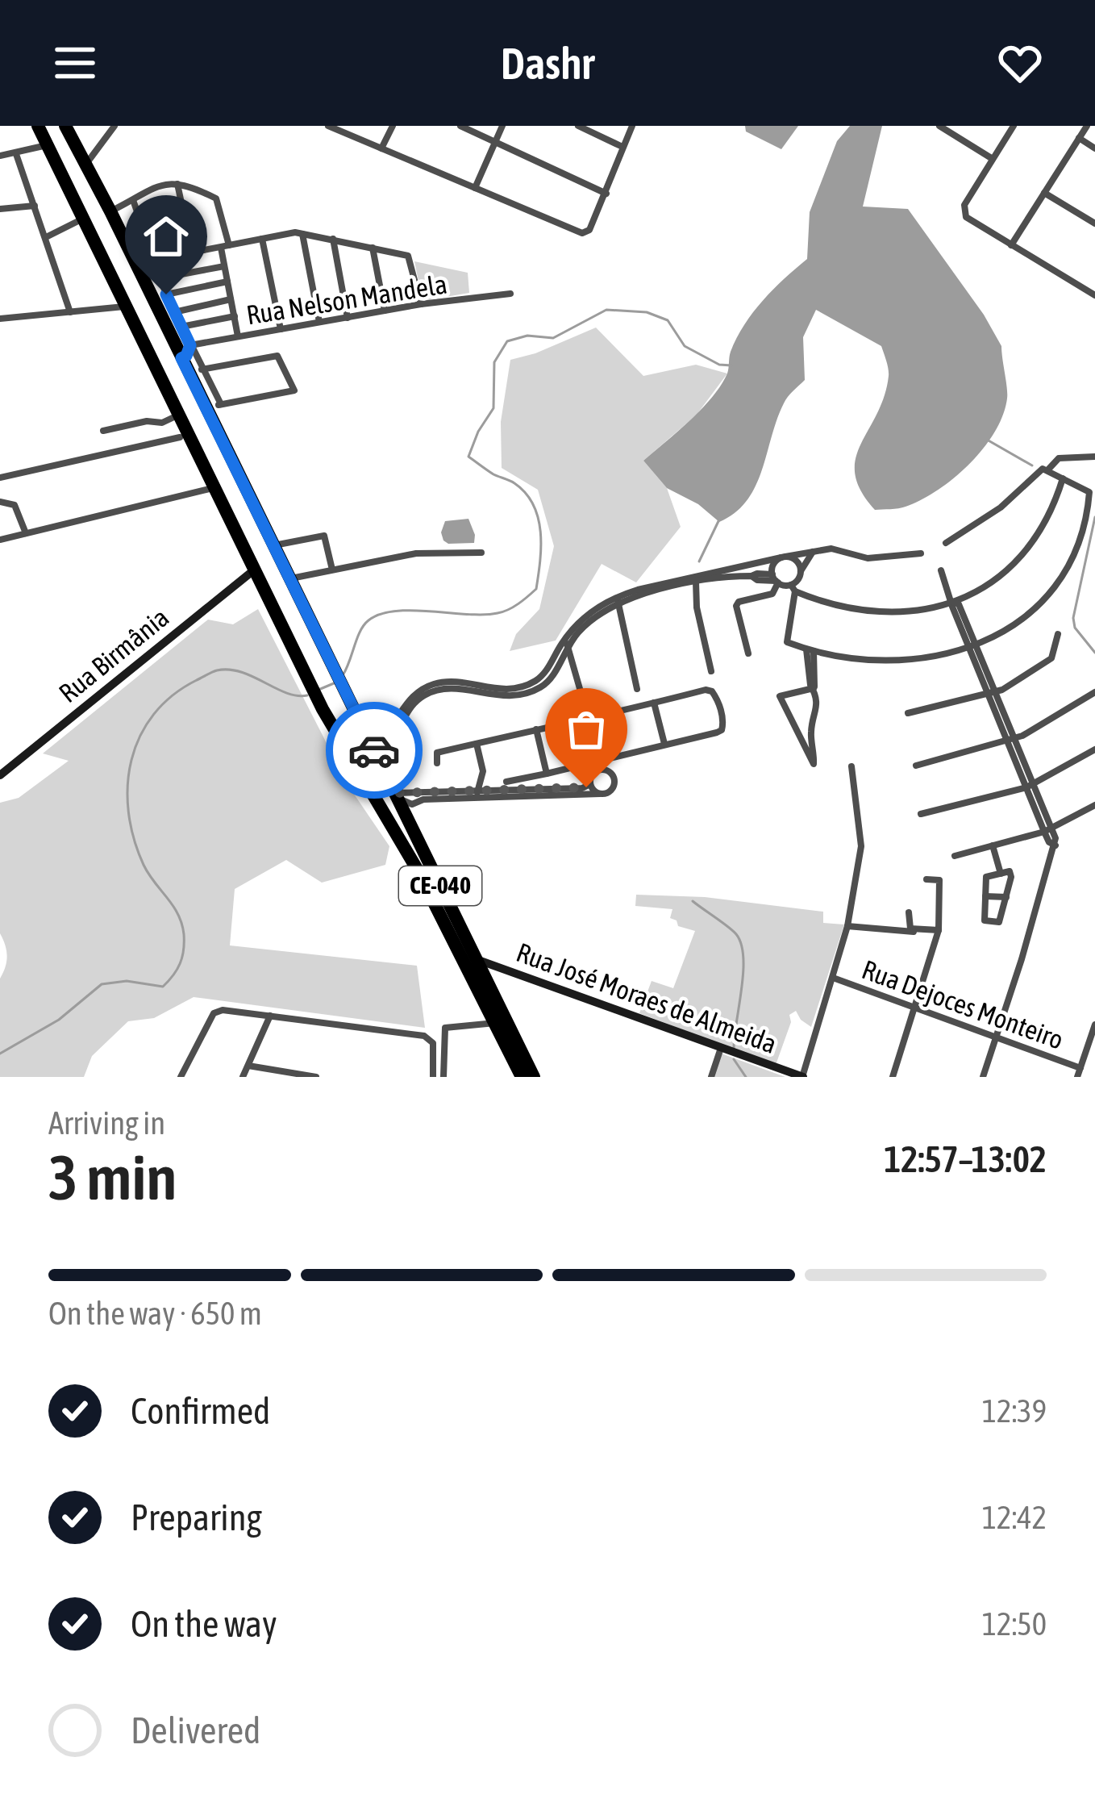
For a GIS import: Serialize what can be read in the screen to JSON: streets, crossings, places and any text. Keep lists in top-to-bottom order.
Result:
{
  "streets": {
    "highway": ["CE-040"],
    "street": [
      "Rua Nelson Mandela",
      "Rua Birmânia",
      "Rua José Moraes de Almeida",
      "Rua Dejoces Monteiro"
    ]
  },
  "crossings": [
    ["Rua Nelson Mandela", "CE-040"],
    ["Rua Birmânia", "CE-040"],
    ["CE-040", "Rua José Moraes de Almeida"]
  ],
  "page": {
    "header": "Dashr",
    "heading": ["3 min", "Arriving in", "12:57–13:02"],
    "bar": "On the way · 650 m",
    "list": [
      ["Confirmed", "12:39"],
      ["Preparing", "12:42"],
      ["On the way", "12:50"],
      "Delivered"
    ]
  }
}
